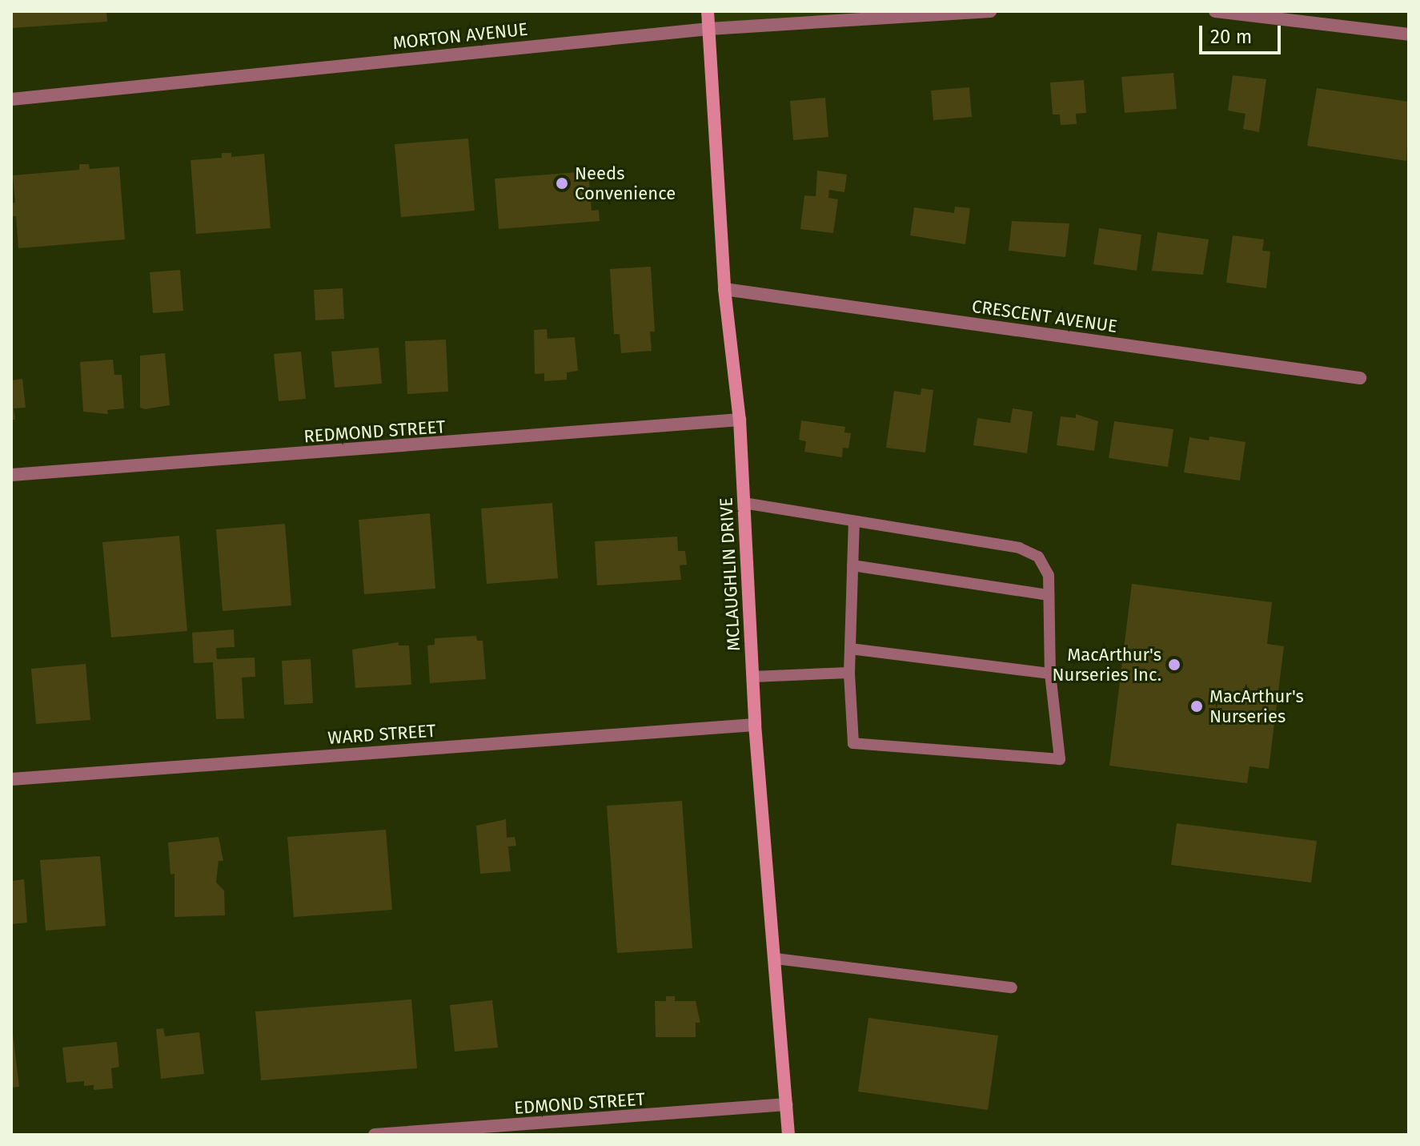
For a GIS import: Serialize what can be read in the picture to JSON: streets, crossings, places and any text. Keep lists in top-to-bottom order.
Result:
{
  "streets": {
    "main road": ["MCLAUGHLIN DRIVE"],
    "street": [
      "MORTON AVENUE",
      "CRESCENT AVENUE",
      "REDMOND STREET",
      "WARD STREET",
      "EDMOND STREET"
    ]
  },
  "crossings": [
    ["MORTON AVENUE", "MCLAUGHLIN DRIVE"],
    ["CRESCENT AVENUE", "MCLAUGHLIN DRIVE"],
    ["REDMOND STREET", "MCLAUGHLIN DRIVE"],
    ["MCLAUGHLIN DRIVE", "WARD STREET"],
    ["MCLAUGHLIN DRIVE", "EDMOND STREET"]
  ],
  "places": ["Needs Convenience", "MacArthur's Nurseries Inc.", "MacArthur's Nurseries"],
  "scale_bar": "20 m"
}
